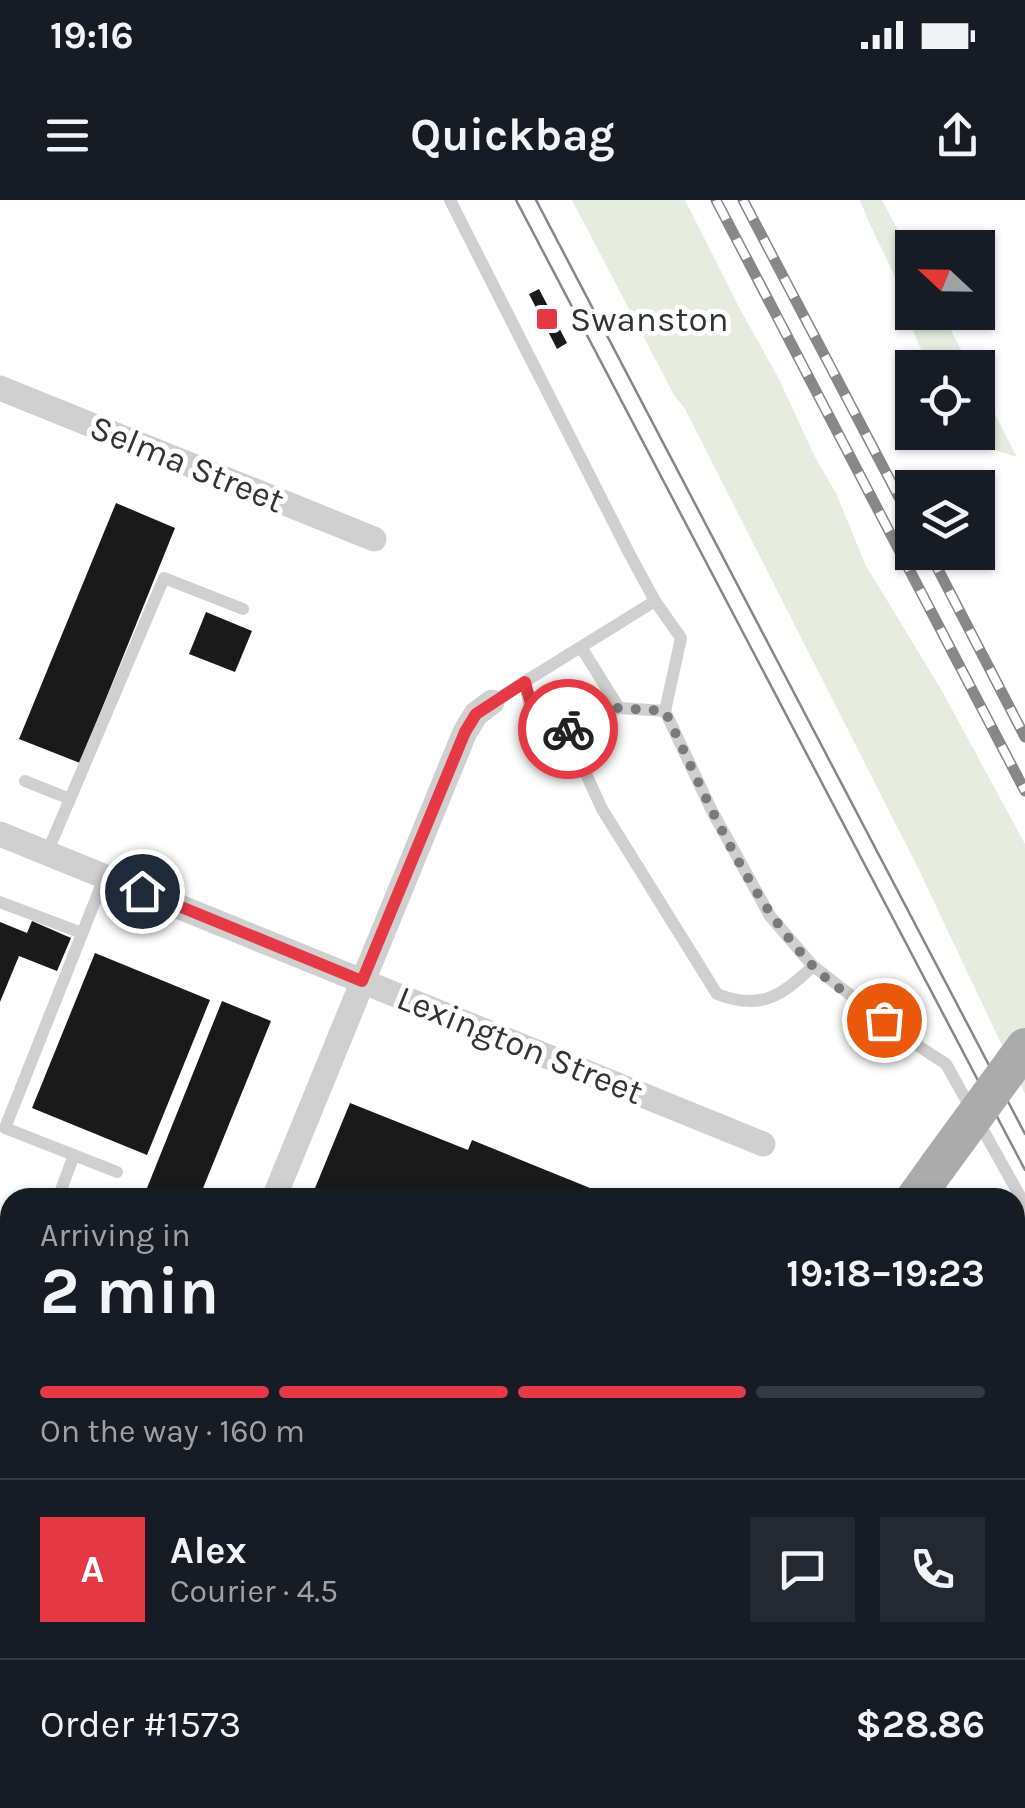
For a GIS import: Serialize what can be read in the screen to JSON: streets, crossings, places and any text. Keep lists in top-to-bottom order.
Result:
{
  "streets": {
    "street": ["Selma Street", "Lexington Street"]
  },
  "places": {
    "transit": ["Swanston"]
  },
  "north": "left",
  "page": {
    "status": "19:16",
    "header": "Quickbag",
    "heading": ["2 min", "Arriving in", "19:18–19:23"],
    "panel": [
      "Alex",
      "Courier · 4.5",
      "Order #1573",
      "$28.86"
    ],
    "bar": "On the way · 160 m",
    "round": "A"
  }
}
